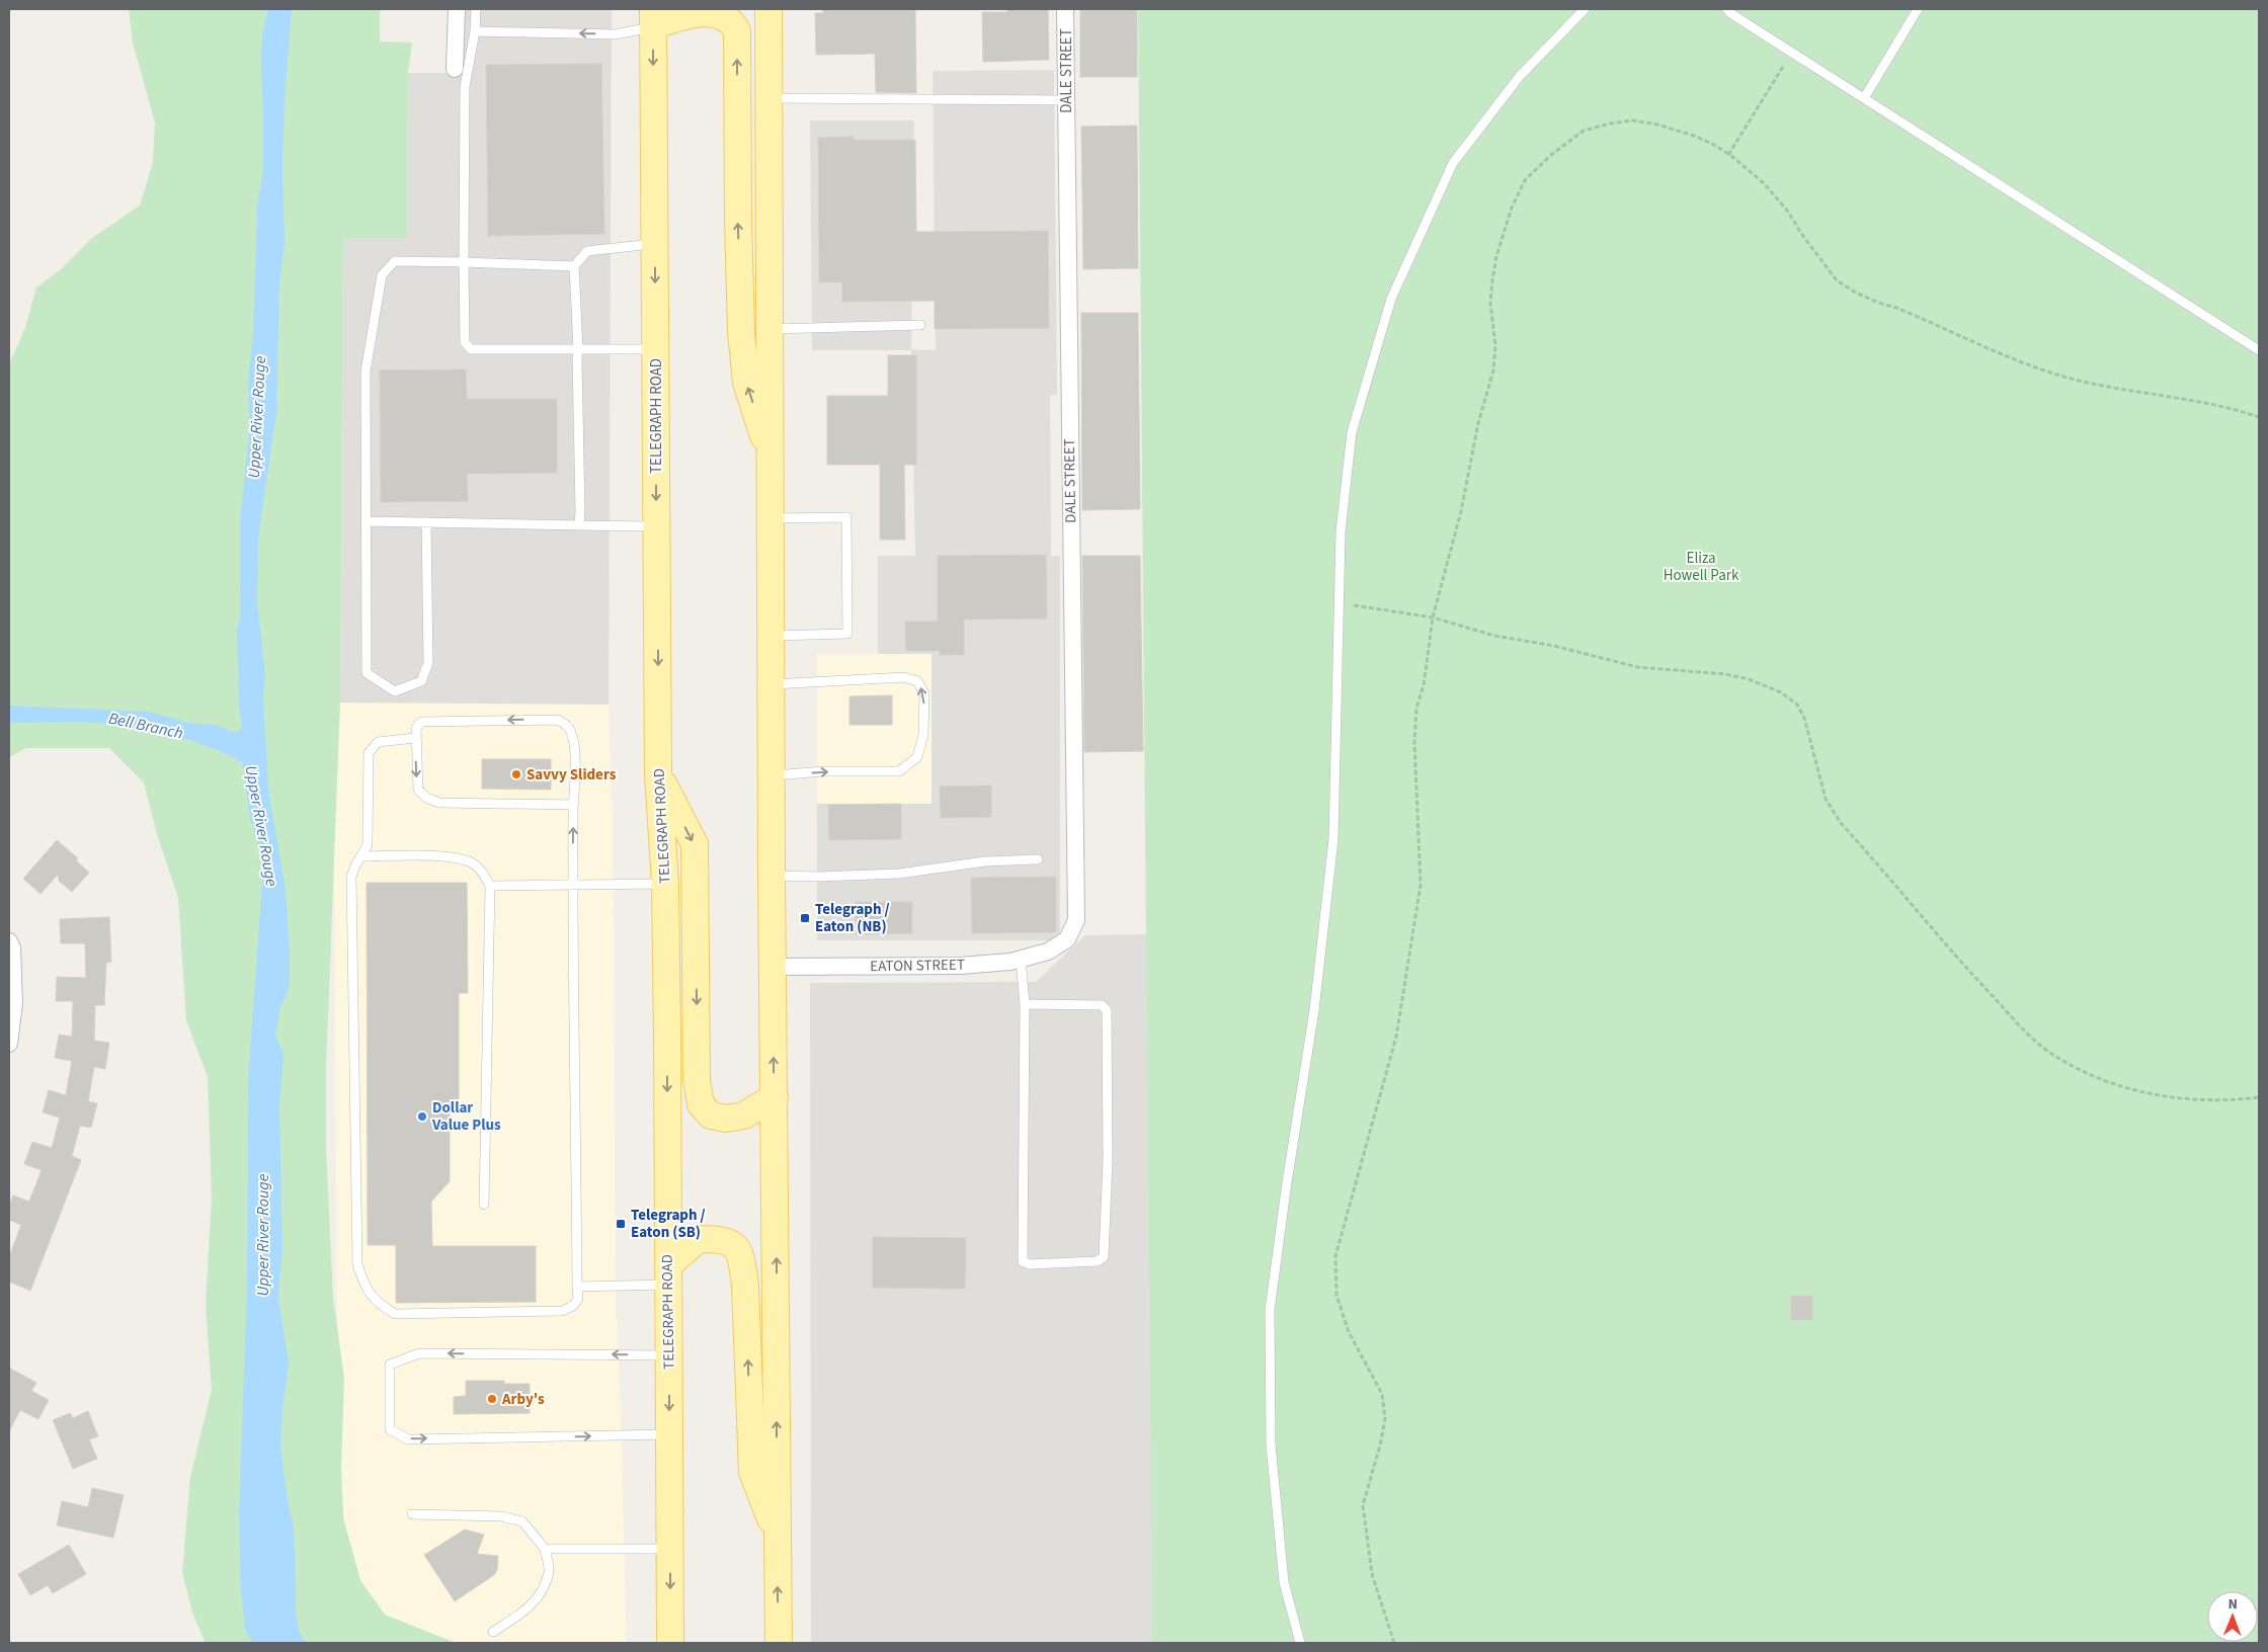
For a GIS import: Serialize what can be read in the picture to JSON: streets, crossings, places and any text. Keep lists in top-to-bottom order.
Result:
{
  "streets": {
    "main road": ["TELEGRAPH ROAD"],
    "street": ["DALE STREET", "EATON STREET"]
  },
  "crossings": [
    ["DALE STREET", "EATON STREET"]
  ],
  "water": ["Upper River Rouge", "Bell Branch"],
  "parks": ["Eliza Howell Park"],
  "places": {
    "other": ["Savvy Sliders", "Dollar Value Plus", "Arby's"],
    "transit": ["Telegraph / Eaton (NB)", "Telegraph / Eaton (SB)"]
  },
  "north": "top"
}
